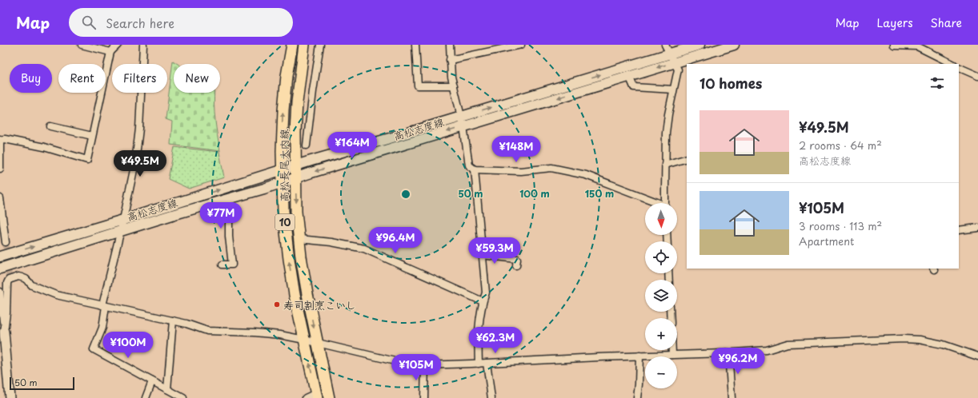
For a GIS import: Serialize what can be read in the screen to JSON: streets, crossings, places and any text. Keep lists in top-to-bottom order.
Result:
{
  "streets": {
    "main road": ["高松志度線", "高松長尾大内線", "10"]
  },
  "crossings": [
    ["高松志度線", "高松長尾大内線"]
  ],
  "places": ["寿司割烹こいし"],
  "scale_bar": "50 m",
  "north": "bottom",
  "page": {
    "header": "Map",
    "search": "Search here",
    "nav": ["Map", "Layers", "Share"],
    "chip": [
      "Buy",
      "Rent",
      "Filters",
      "New"
    ],
    "heading": "10 homes",
    "list": [
      {
        "name": "¥49.5M",
        "note": "2 rooms · 64 m² · 高松志度線"
      },
      {
        "name": "¥105M",
        "note": "3 rooms · 113 m² · Apartment"
      }
    ],
    "price": [
      "¥164M",
      "¥148M",
      "¥49.5M",
      "¥77M",
      "¥96.4M",
      "¥59.3M",
      "¥62.3M",
      "¥100M",
      "¥96.2M",
      "¥105M"
    ],
    "map_buttons": ["+", "−"],
    "scale": "50 m"
  },
  "rings": ["50 m", "100 m", "150 m"]
}
